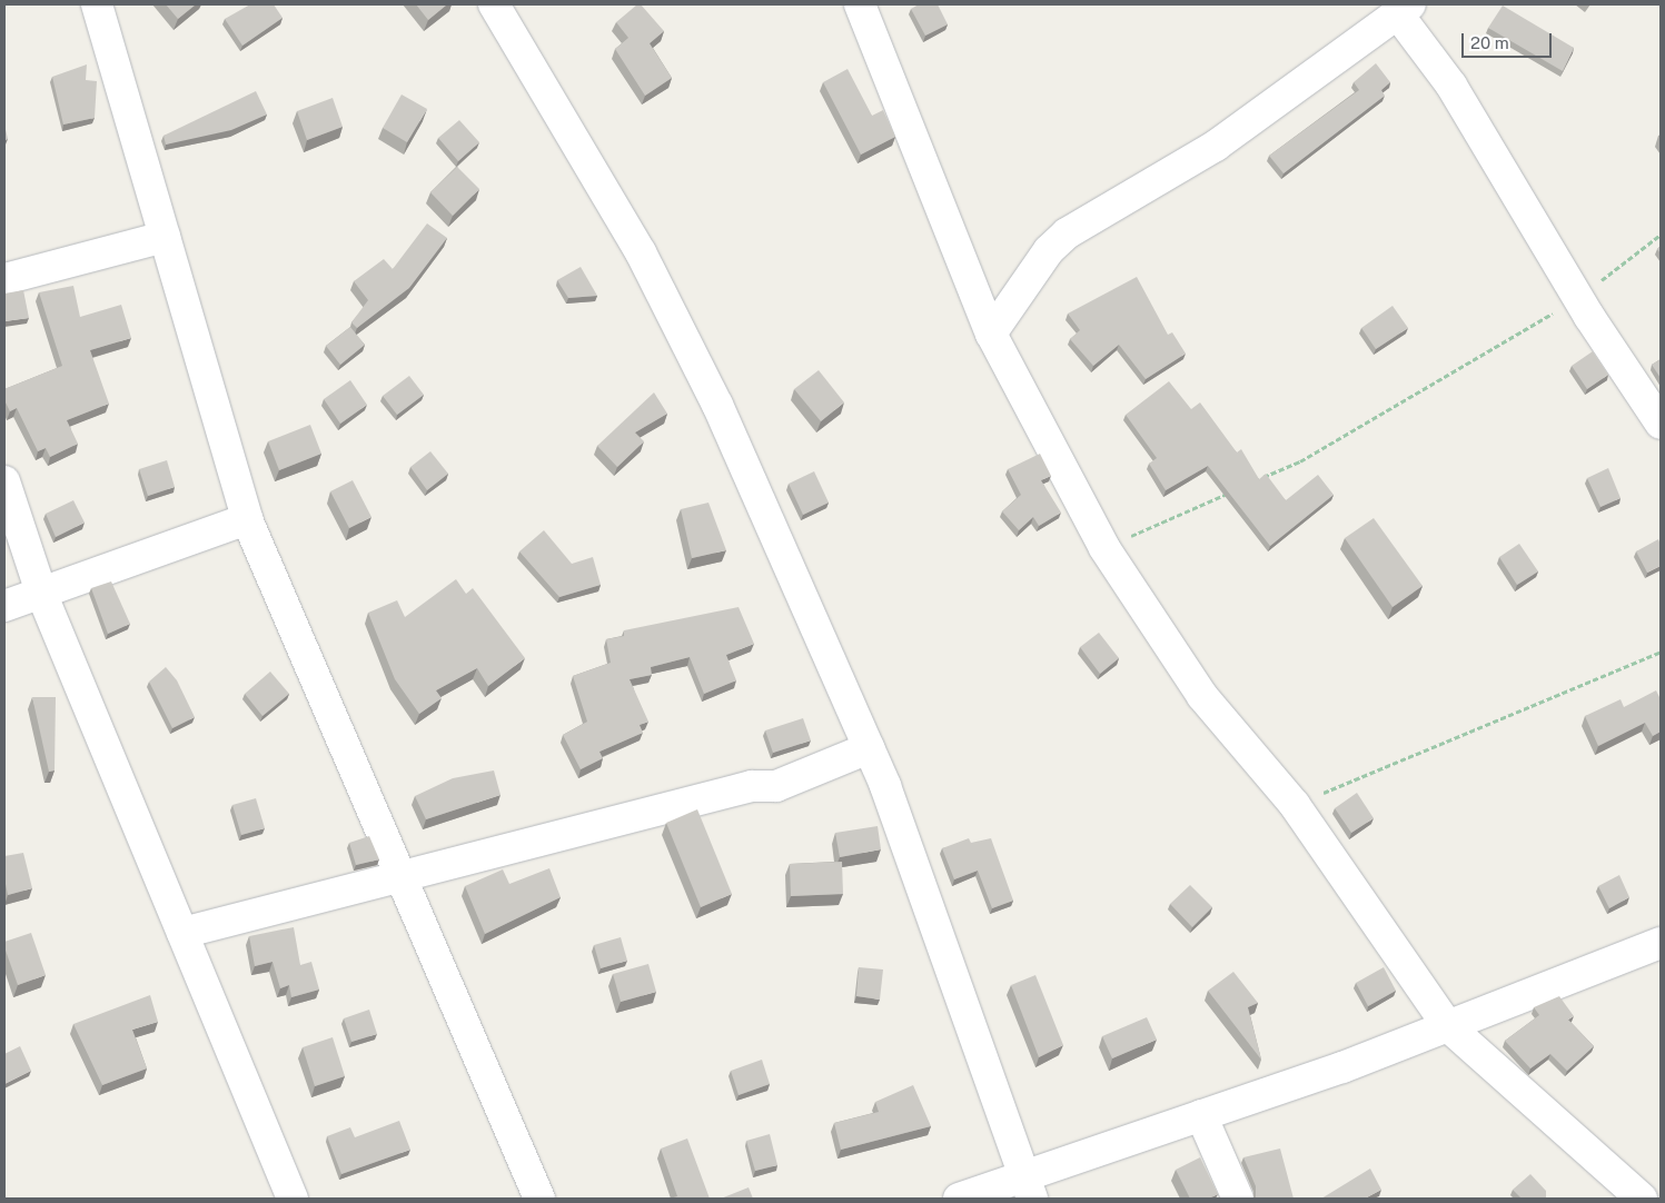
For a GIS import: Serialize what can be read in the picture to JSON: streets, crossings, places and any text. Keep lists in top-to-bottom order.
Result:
{
  "scale_bar": "20 m"
}
